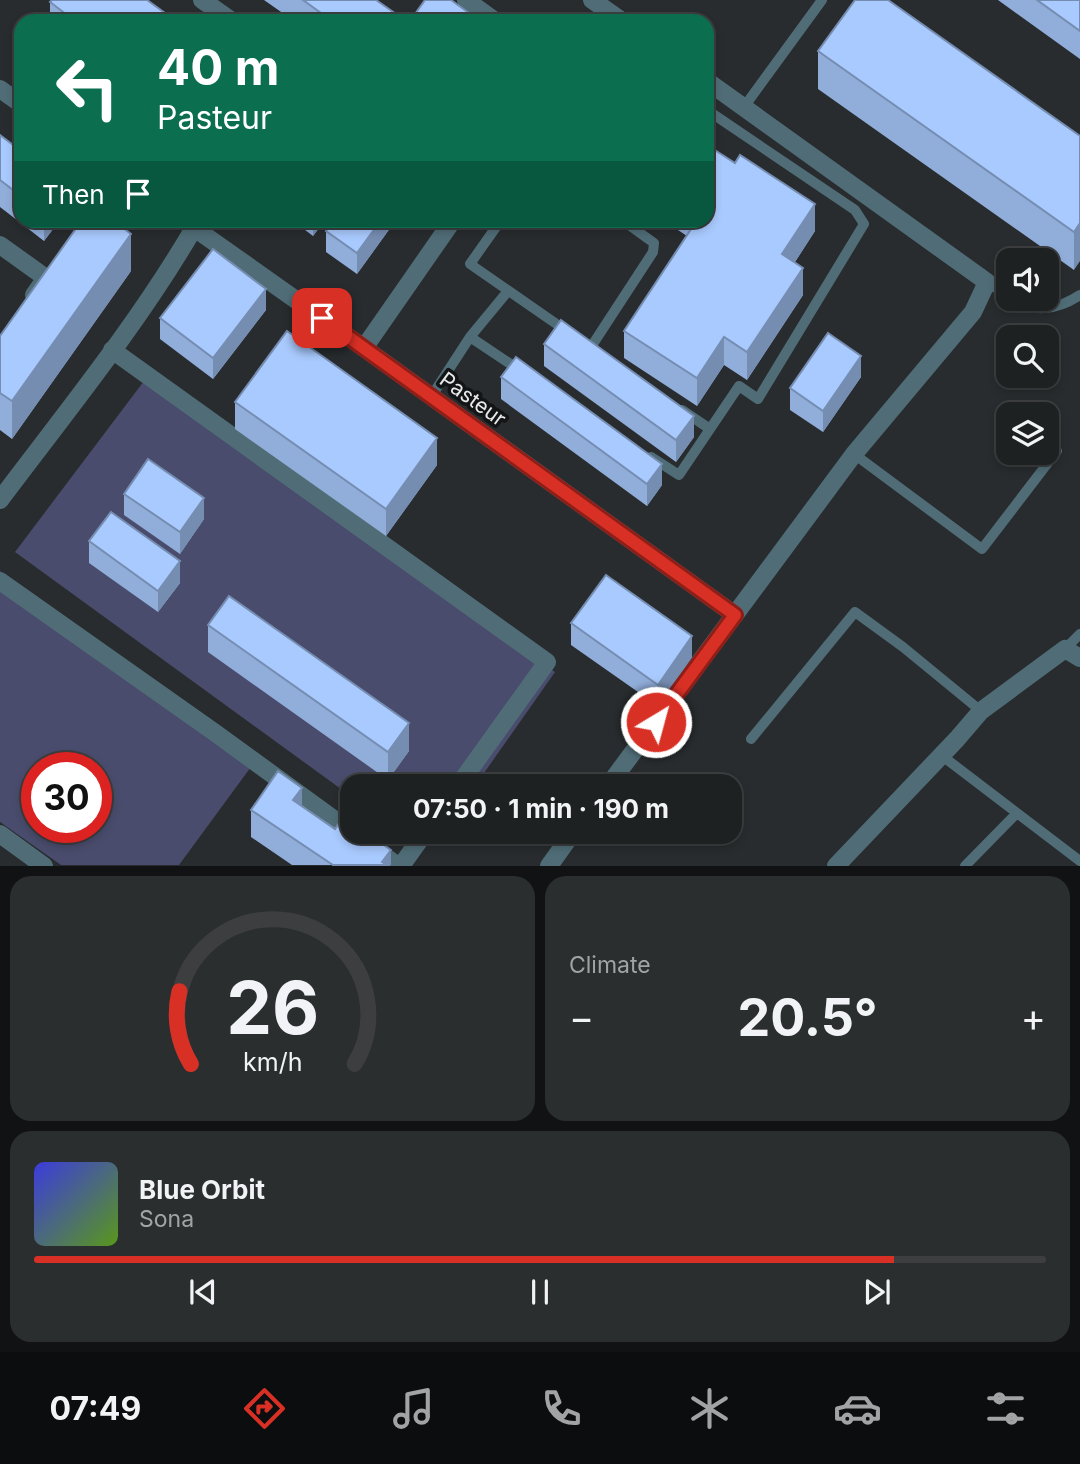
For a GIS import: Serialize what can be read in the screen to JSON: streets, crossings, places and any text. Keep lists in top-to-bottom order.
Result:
{
  "streets": {
    "street": ["Pasteur"]
  },
  "page": {
    "turn": ["40 m", "Pasteur"],
    "then": "Then",
    "limit": "30",
    "trip": "07:50 · 1 min · 190 m",
    "tile": "Climate",
    "heat": ["−", "20.5°", "+"],
    "song": ["Blue Orbit", "Sona"],
    "tabs": "07:49",
    "gauge": ["26", "km/h"]
  }
}
